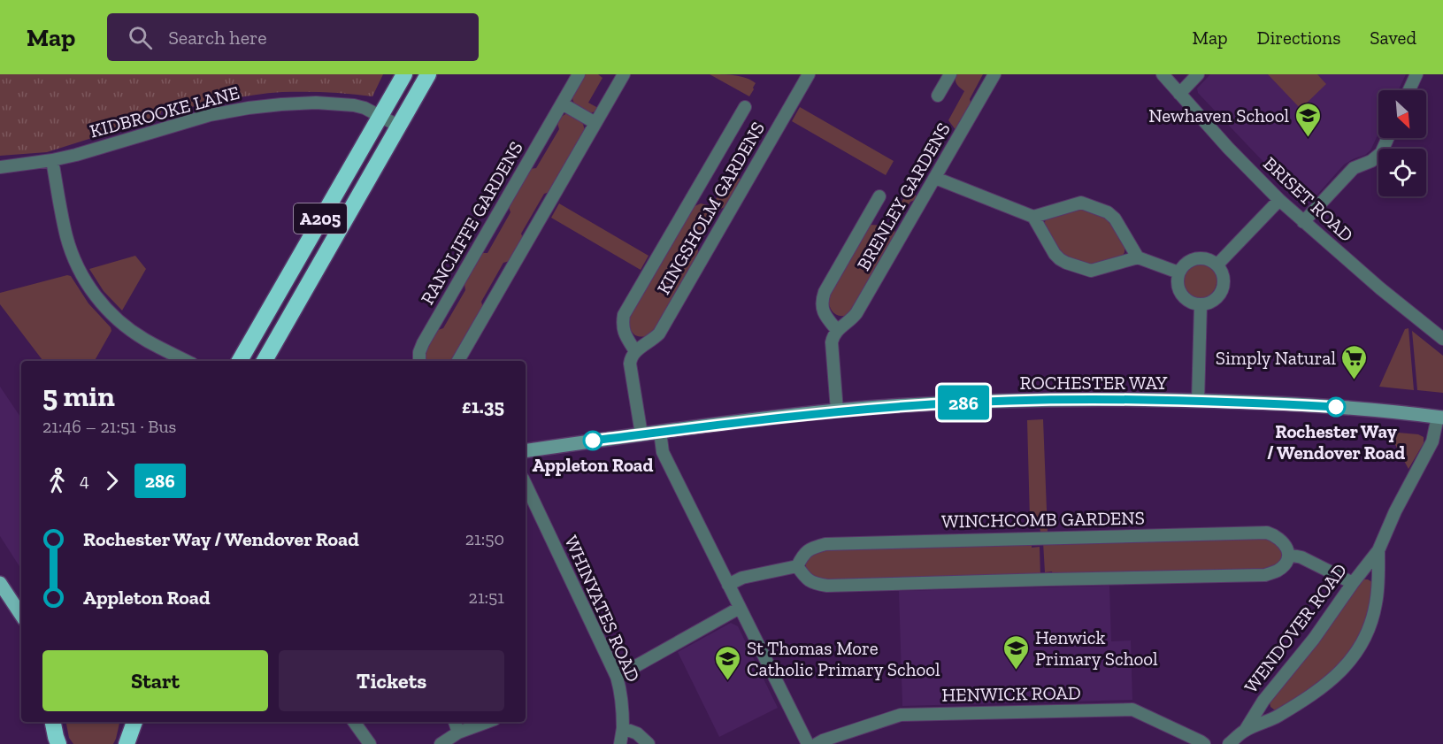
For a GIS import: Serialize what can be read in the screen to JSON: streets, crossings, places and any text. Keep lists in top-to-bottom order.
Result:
{
  "streets": {
    "highway": ["A205"],
    "street": [
      "KIDBROOKE LANE",
      "BRENLEY GARDENS",
      "BRISET ROAD",
      "KINGSHOLM GARDENS",
      "RANCLIFFE GARDENS",
      "ROCHESTER WAY",
      "WINCHCOMB GARDENS",
      "WHINYATES ROAD",
      "WENDOVER ROAD",
      "HENWICK ROAD"
    ]
  },
  "crossings": [
    ["KIDBROOKE LANE", "A205"],
    ["ROCHESTER WAY", "WENDOVER ROAD"]
  ],
  "places": {
    "school or university": ["Newhaven School", "Henwick Primary School", "St Thomas More Catholic Primary School"],
    "supermarket": ["Simply Natural"],
    "other": ["Rochester Way / Wendover Road", "Appleton Road"]
  },
  "lines": ["bus line 286"],
  "north": "bottom right",
  "page": {
    "header": "Map",
    "search": "Search here",
    "nav": ["Map", "Directions", "Saved"],
    "on_map": "286",
    "heading": ["5 min", "21:46 – 21:51 · Bus", "£1.35"],
    "legs": ["4", "286"],
    "list": [
      {
        "name": "Rochester Way / Wendover Road",
        "value": "21:50"
      },
      {
        "name": "Appleton Road",
        "value": "21:51"
      }
    ],
    "buttons": ["Start", "Tickets"]
  }
}
